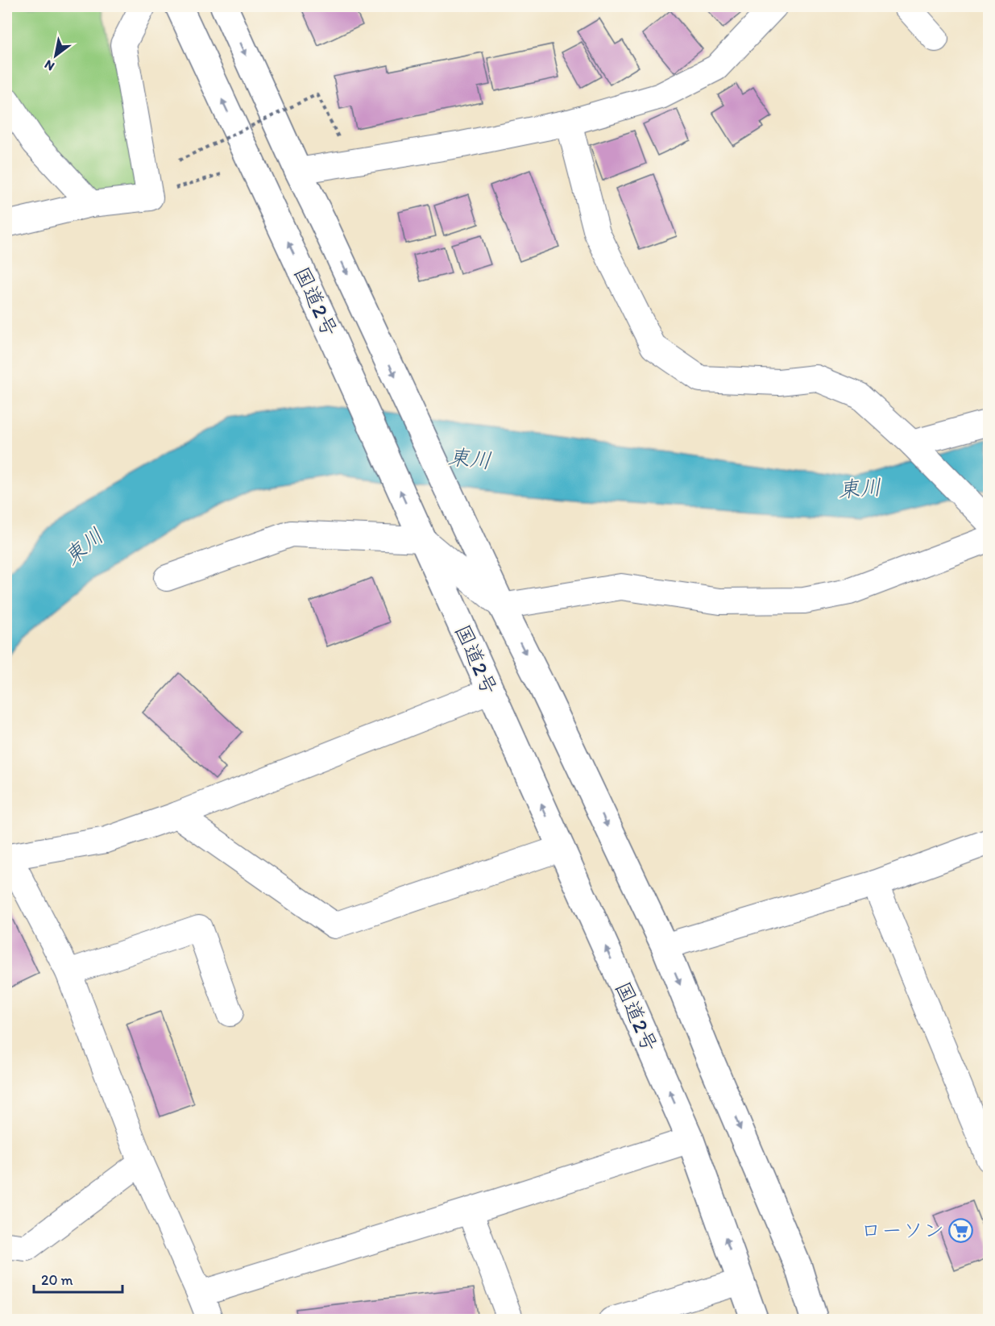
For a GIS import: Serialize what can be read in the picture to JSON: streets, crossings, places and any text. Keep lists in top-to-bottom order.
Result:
{
  "streets": {
    "highway": ["国道2号"]
  },
  "water": ["東川"],
  "places": {
    "supermarket": ["ローソン"]
  },
  "scale_bar": "20 m",
  "north": "bottom left"
}
